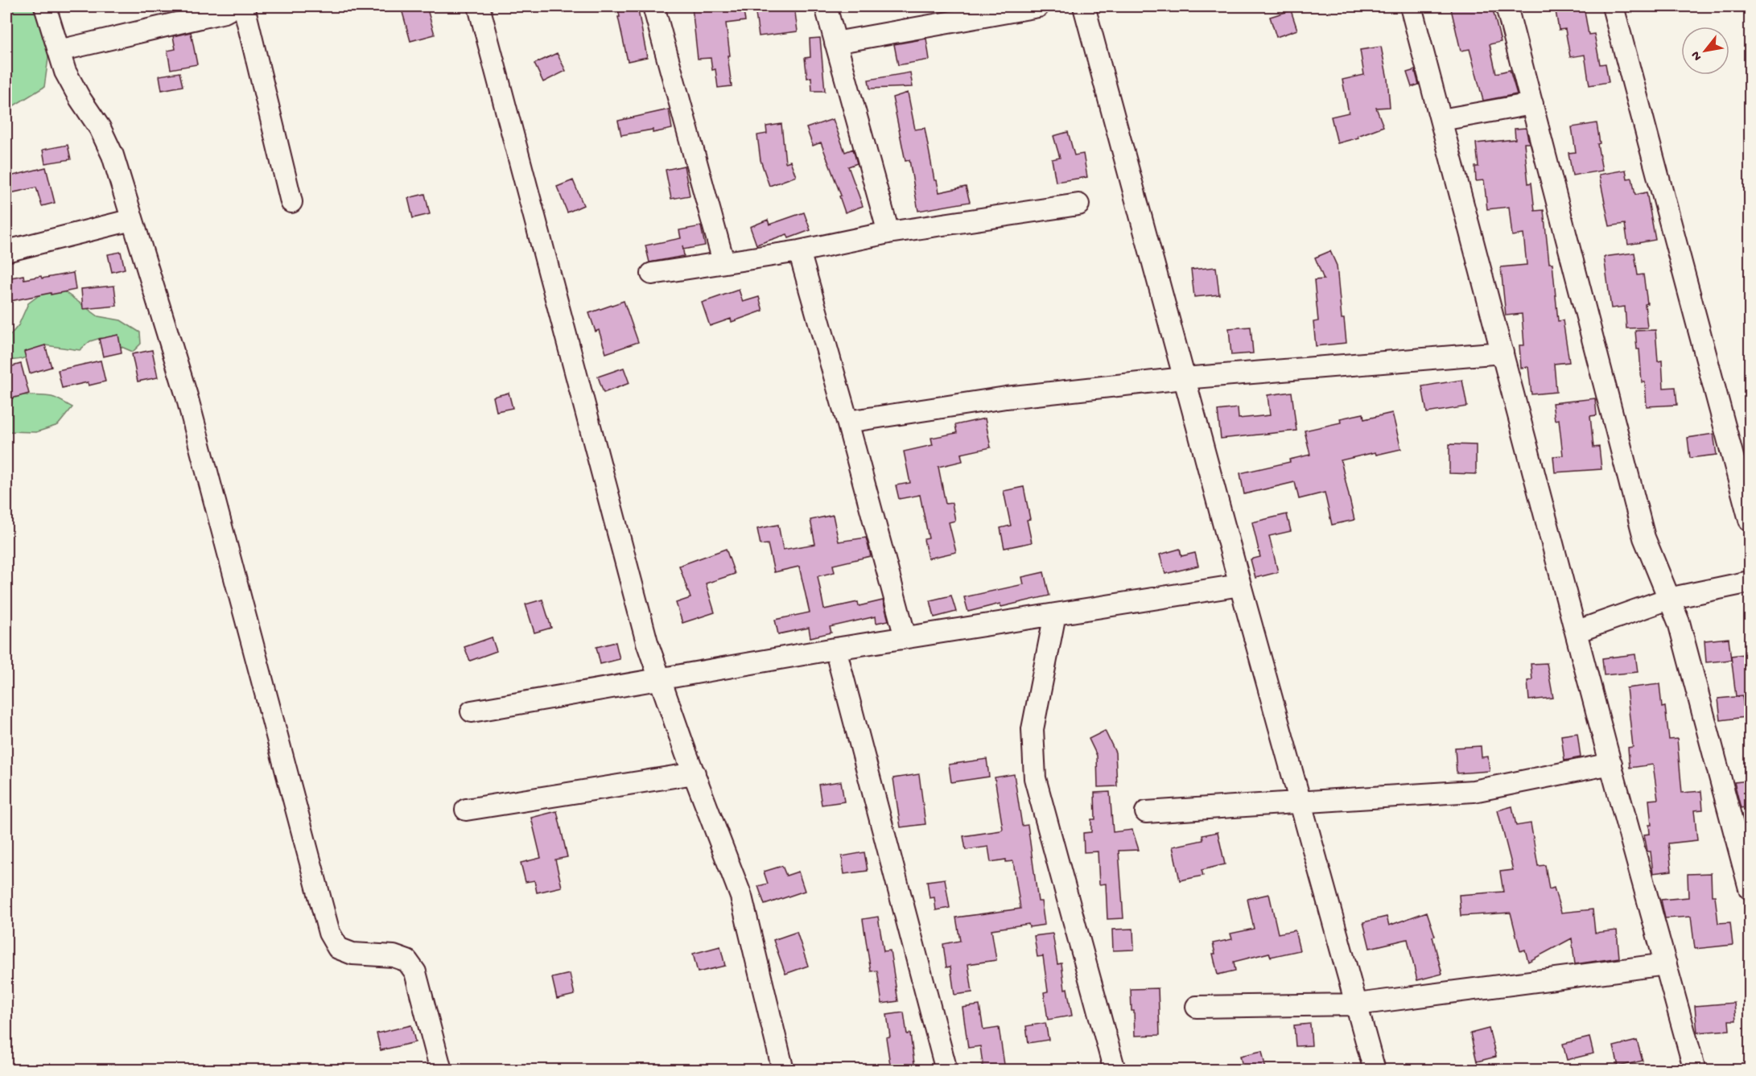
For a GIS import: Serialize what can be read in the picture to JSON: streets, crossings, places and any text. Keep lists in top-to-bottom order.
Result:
{
  "north": "bottom left"
}
